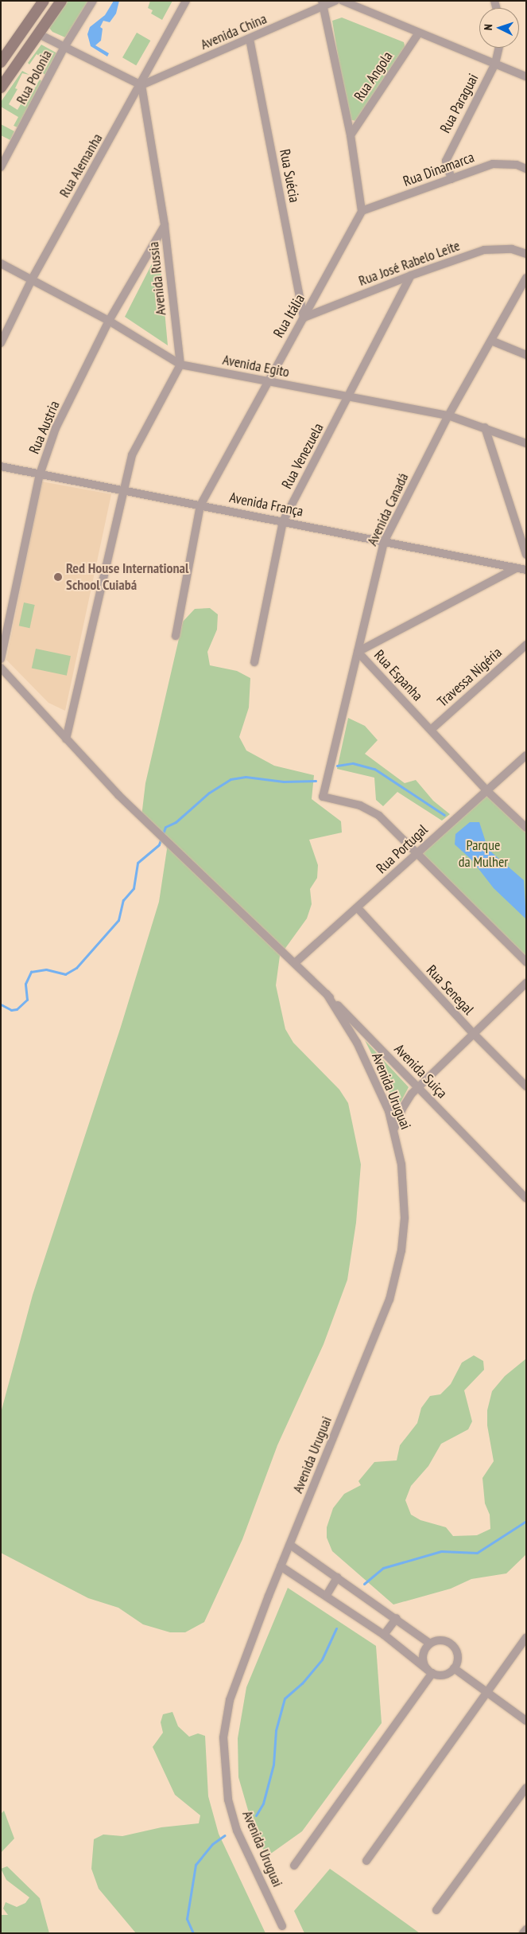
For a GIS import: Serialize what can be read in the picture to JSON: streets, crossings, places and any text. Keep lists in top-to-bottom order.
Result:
{
  "streets": {
    "street": [
      "Avenida China",
      "Rua Angola",
      "Rua Polonia",
      "Rua Paraguai",
      "Rua Alemanha",
      "Rua Dinamarca",
      "Rua Suécia",
      "Rua José Rabelo Leite",
      "Avenida Russia",
      "Rua Itália",
      "Avenida Egito",
      "Rua Austria",
      "Rua Venezuela",
      "Avenida França",
      "Avenida Canadá",
      "Rua Espanha",
      "Travessa Nigéria",
      "Rua Portugal",
      "Rua Senegal",
      "Avenida Suiça",
      "Avenida Uruguai"
    ]
  },
  "crossings": [
    ["Avenida China", "Rua Alemanha"],
    ["Avenida China", "Rua Suécia"],
    ["Avenida China", "Avenida Russia"],
    ["Rua Paraguai", "Rua Dinamarca"],
    ["Rua Alemanha", "Avenida Russia"],
    ["Rua Alemanha", "Avenida Egito"],
    ["Rua Dinamarca", "Rua Itália"],
    ["Rua Suécia", "Rua José Rabelo Leite"],
    ["Rua Suécia", "Rua Itália"],
    ["Rua José Rabelo Leite", "Rua Itália"],
    ["Rua José Rabelo Leite", "Rua Venezuela"],
    ["Avenida Russia", "Avenida Egito"],
    ["Avenida Russia", "Rua Austria"],
    ["Rua Itália", "Avenida Egito"],
    ["Rua Itália", "Avenida França"],
    ["Avenida Egito", "Rua Austria"],
    ["Avenida Egito", "Rua Venezuela"],
    ["Avenida Egito", "Avenida Canadá"],
    ["Rua Austria", "Avenida França"],
    ["Rua Venezuela", "Avenida França"],
    ["Avenida França", "Avenida Canadá"],
    ["Avenida França", "Rua Espanha"],
    ["Avenida Canadá", "Rua Espanha"],
    ["Avenida Canadá", "Rua Portugal"],
    ["Rua Espanha", "Travessa Nigéria"],
    ["Rua Espanha", "Rua Portugal"],
    ["Rua Portugal", "Rua Senegal"],
    ["Rua Portugal", "Avenida Suiça"],
    ["Avenida Suiça", "Avenida Uruguai"]
  ],
  "parks": ["Parque da Mulher"],
  "places": ["Red House International School Cuiabá"],
  "north": "left"
}
